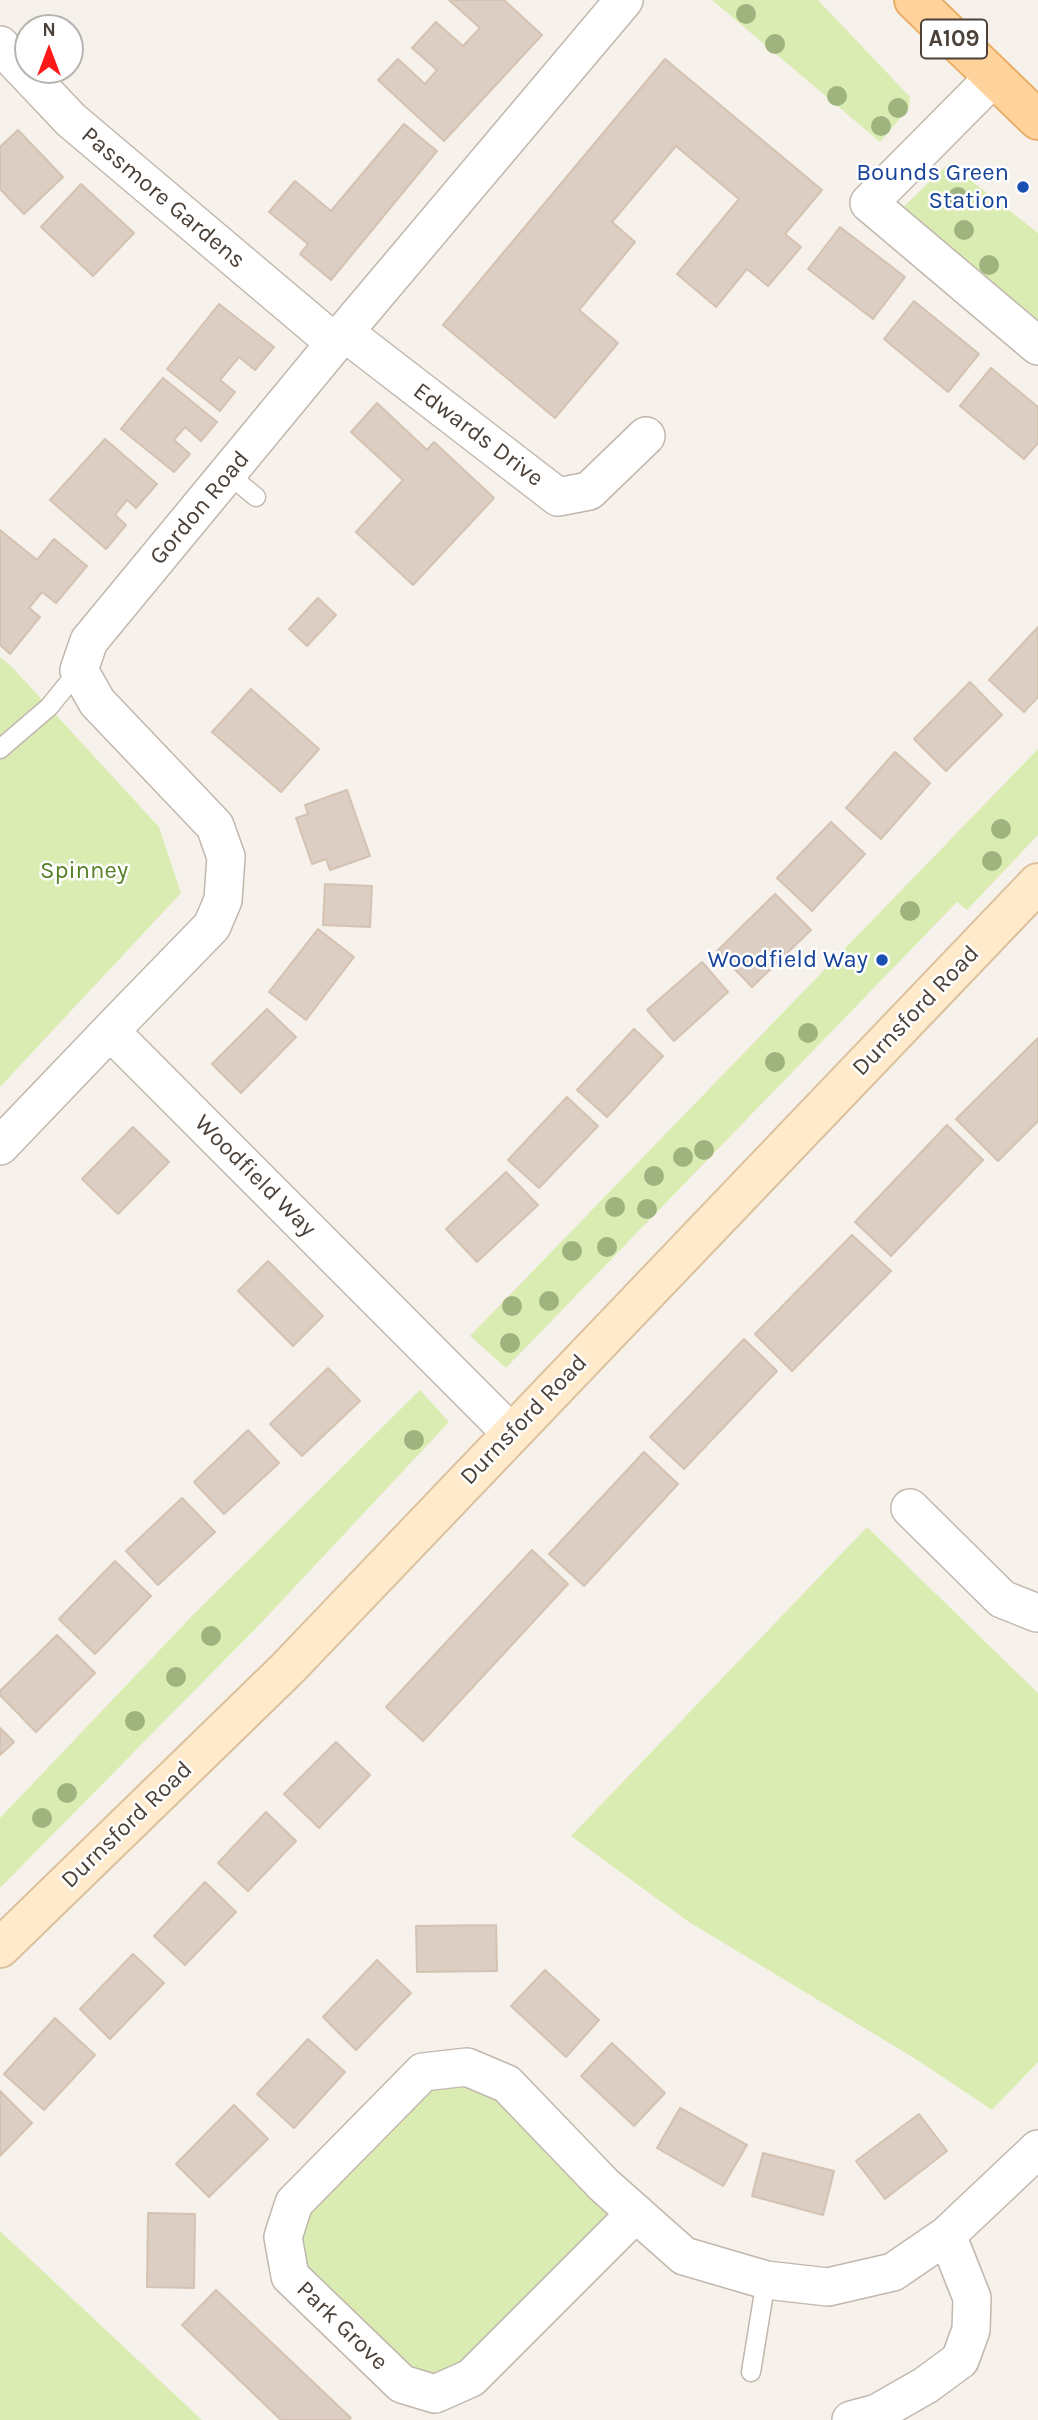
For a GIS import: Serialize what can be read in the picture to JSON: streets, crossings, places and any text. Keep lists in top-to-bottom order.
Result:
{
  "streets": {
    "main road": ["A109", "Durnsford Road"],
    "street": [
      "Passmore Gardens",
      "Edwards Drive",
      "Gordon Road",
      "Woodfield Way",
      "Park Grove"
    ]
  },
  "crossings": [
    ["Passmore Gardens", "Edwards Drive"],
    ["Passmore Gardens", "Gordon Road"],
    ["Edwards Drive", "Gordon Road"],
    ["Durnsford Road", "Woodfield Way"]
  ],
  "parks": ["Spinney"],
  "places": ["Bounds Green Station", "Woodfield Way"],
  "north": "top"
}
